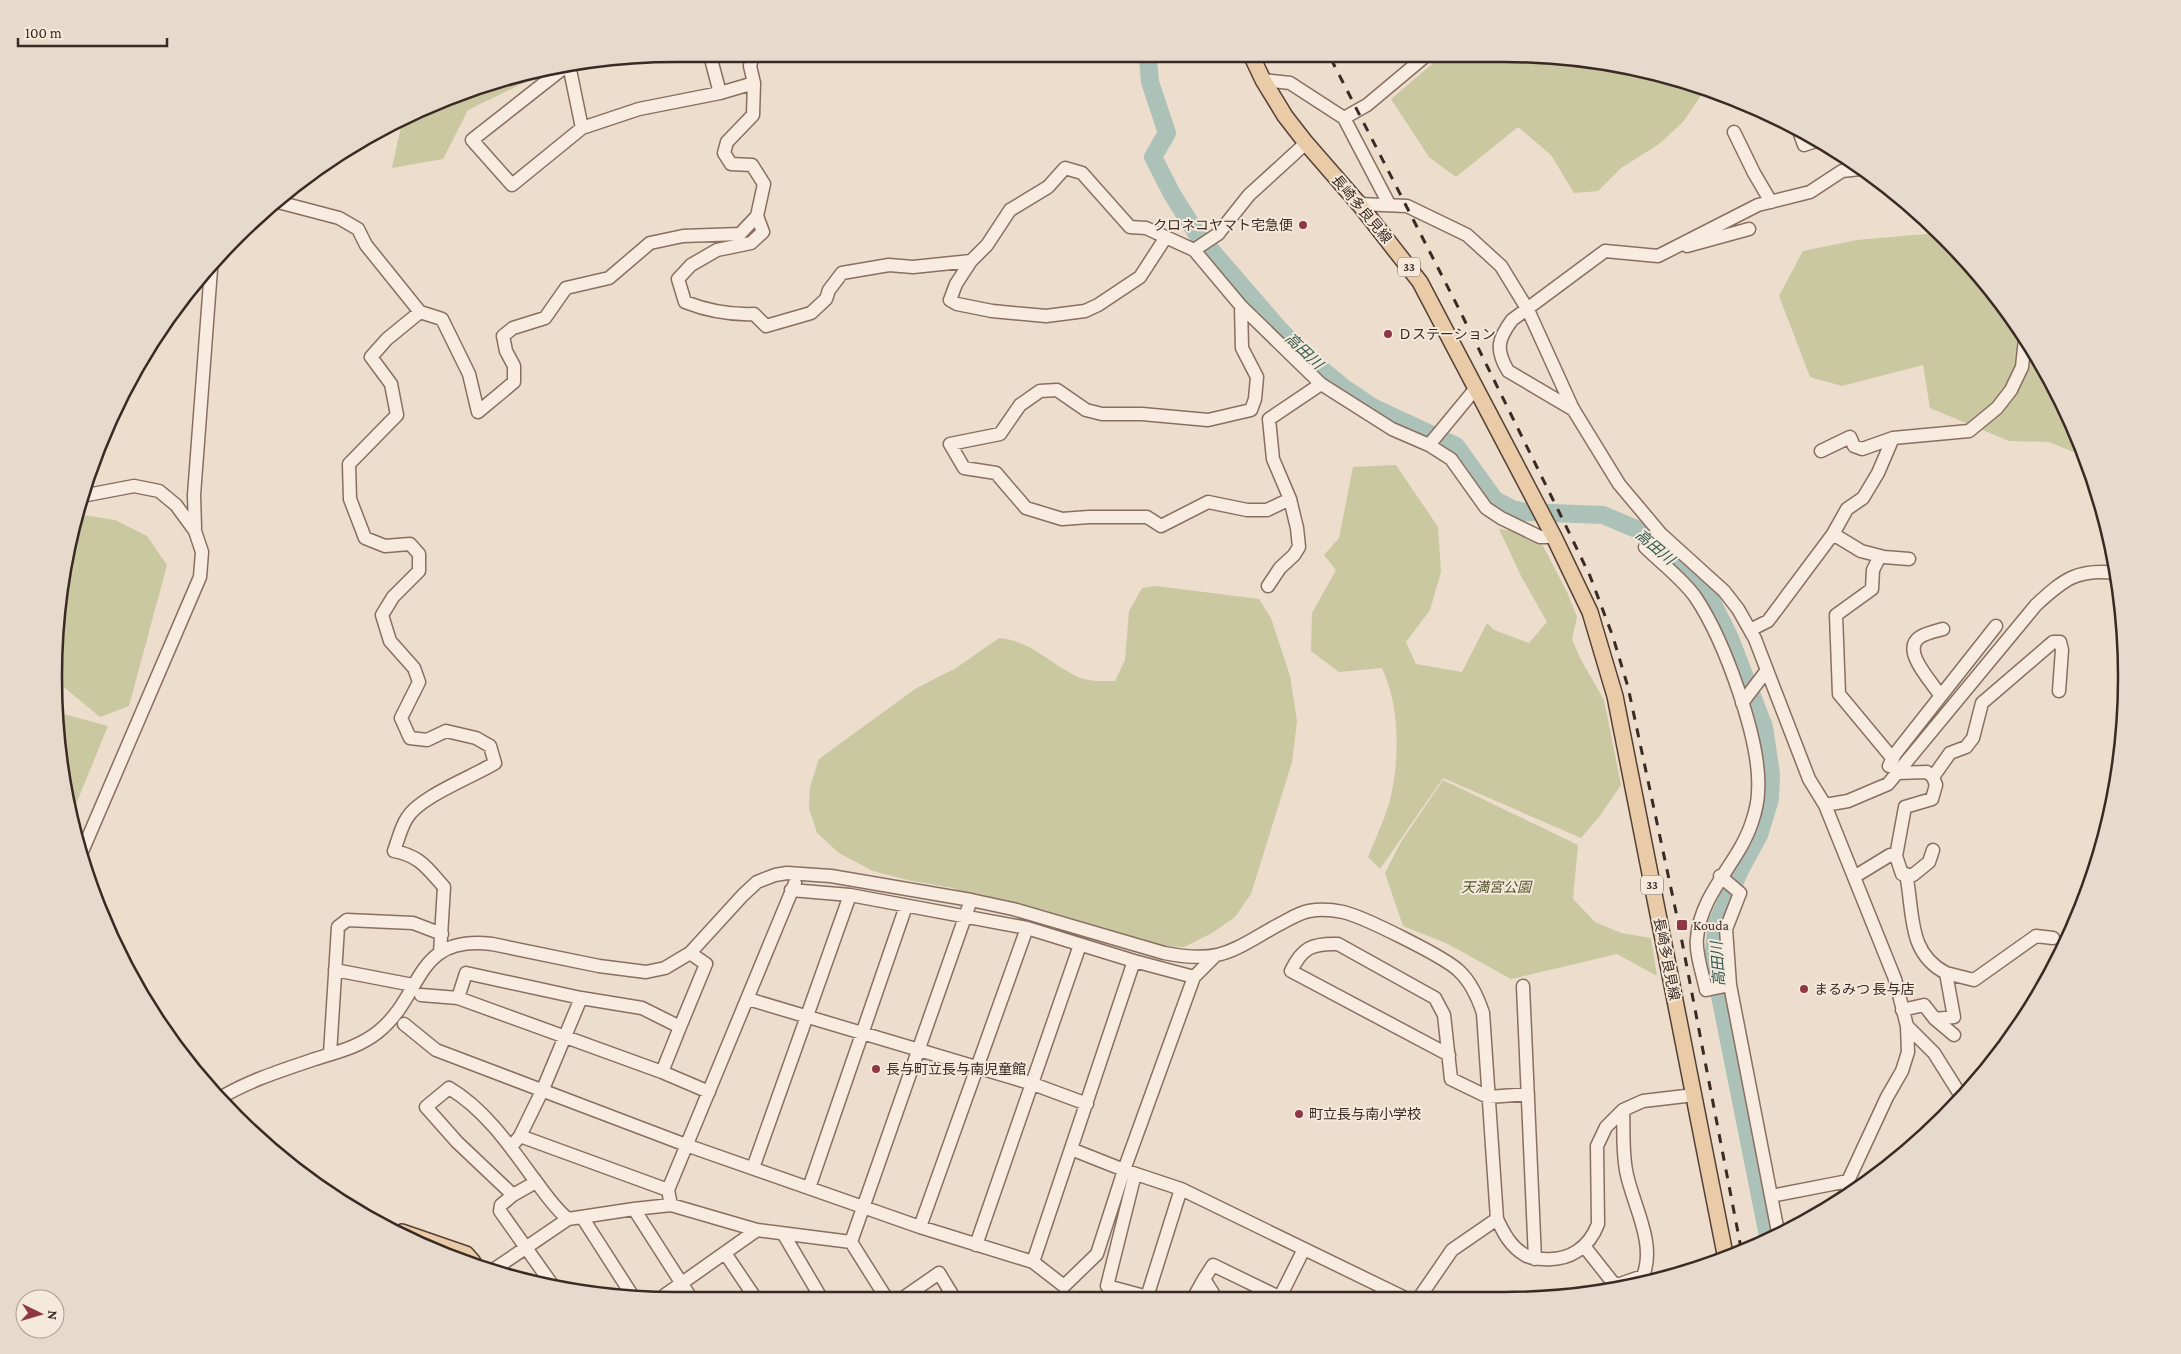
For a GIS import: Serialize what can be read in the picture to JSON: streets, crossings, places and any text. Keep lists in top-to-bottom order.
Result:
{
  "streets": {
    "main road": ["長崎多良見線", "33"]
  },
  "water": ["高田川"],
  "parks": ["天満宮公園"],
  "places": {
    "other": [
      "クロネコヤマト宅急便",
      "Ｄステーション",
      "まるみつ 長与店",
      "長与町立長与南児童館",
      "町立長与南小学校"
    ],
    "transit": ["Kouda"]
  },
  "scale_bar": "100 m",
  "north": "right"
}
